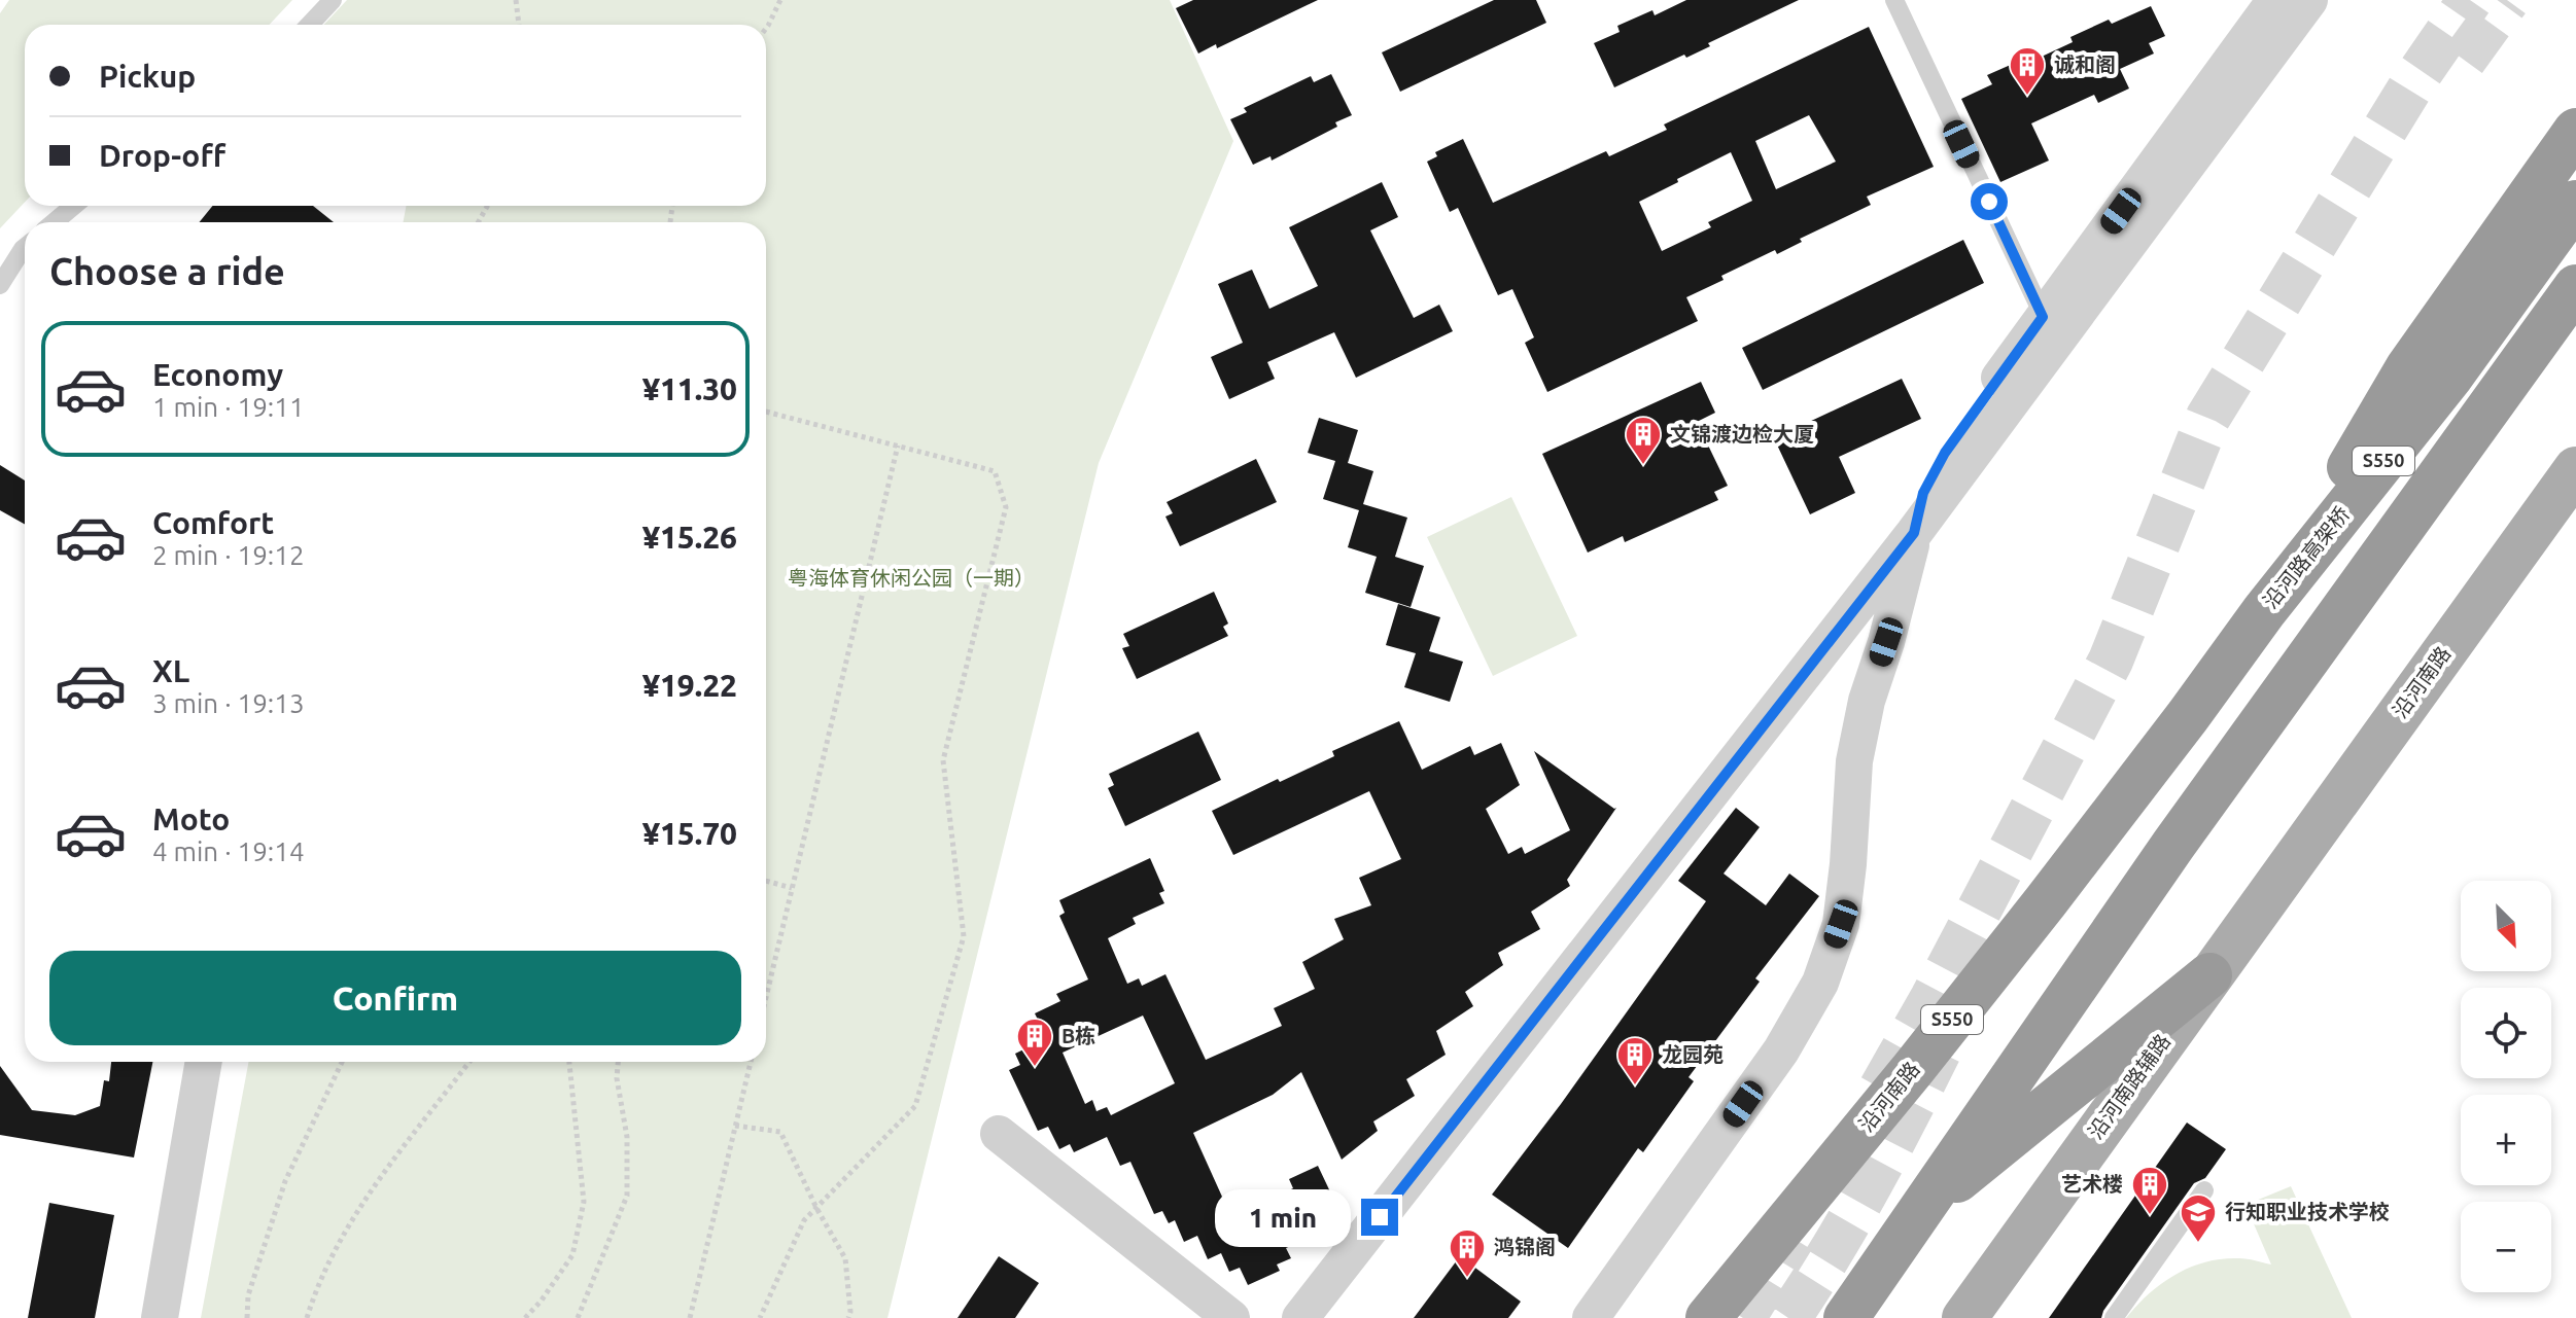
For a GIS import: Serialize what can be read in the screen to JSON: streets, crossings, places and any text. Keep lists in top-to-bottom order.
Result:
{
  "streets": {
    "highway": ["S550", "沿河路高架桥", "沿河南路"],
    "main road": ["沿河南路辅路"]
  },
  "crossings": [
    ["沿河路高架桥", "沿河南路"],
    ["沿河南路", "沿河南路辅路"]
  ],
  "parks": ["粤海体育休闲公园（一期）"],
  "places": {
    "building": [
      "诚和阁",
      "文锦渡边检大厦",
      "B栋",
      "龙园苑",
      "艺术楼",
      "鸿锦阁"
    ],
    "school or university": ["行知职业技术学校"]
  },
  "north": "bottom right",
  "page": {
    "banner": ["Pickup", "Drop-off"],
    "heading": "Choose a ride",
    "list": [
      {
        "name": "Economy",
        "note": "1 min · 19:11",
        "value": "¥11.30"
      },
      {
        "name": "Comfort",
        "note": "2 min · 19:12",
        "value": "¥15.26"
      },
      {
        "name": "XL",
        "note": "3 min · 19:13",
        "value": "¥19.22"
      },
      {
        "name": "Moto",
        "note": "4 min · 19:14",
        "value": "¥15.70"
      }
    ],
    "map_buttons": ["+", "−"],
    "buttons": "Confirm",
    "bubble": "1 min"
  }
}
